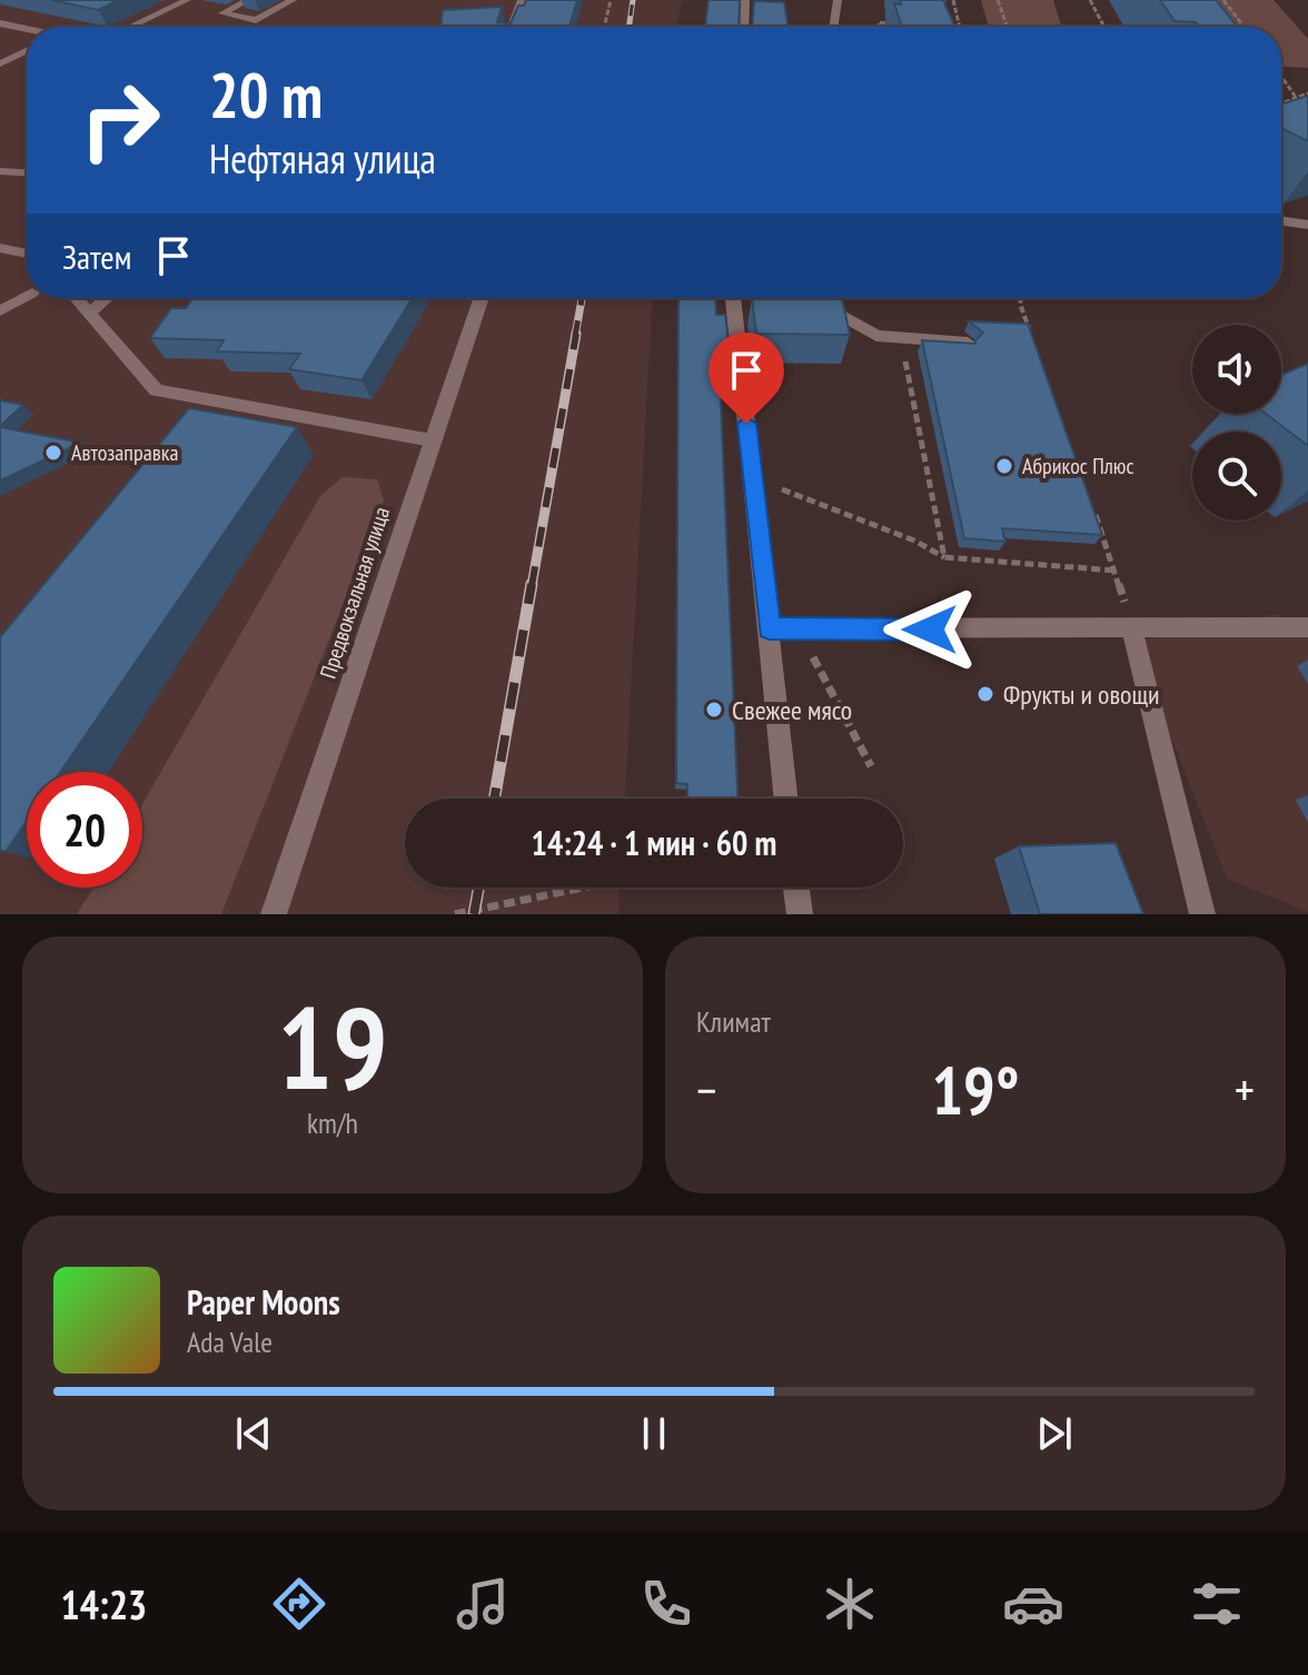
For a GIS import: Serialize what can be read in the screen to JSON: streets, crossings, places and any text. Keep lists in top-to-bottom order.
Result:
{
  "streets": {
    "street": ["Предвокзальная улица"]
  },
  "places": [
    "Автозаправка",
    "Абрикос Плюс",
    "Фрукты и овощи",
    "Свежее мясо"
  ],
  "page": {
    "turn": ["20 m", "Нефтяная улица"],
    "then": "Затем",
    "limit": "20",
    "trip": "14:24 · 1 мин · 60 m",
    "tile": [
      ["19", "km/h"],
      "Климат"
    ],
    "heat": ["−", "19°", "+"],
    "song": ["Paper Moons", "Ada Vale"],
    "tabs": "14:23"
  }
}
